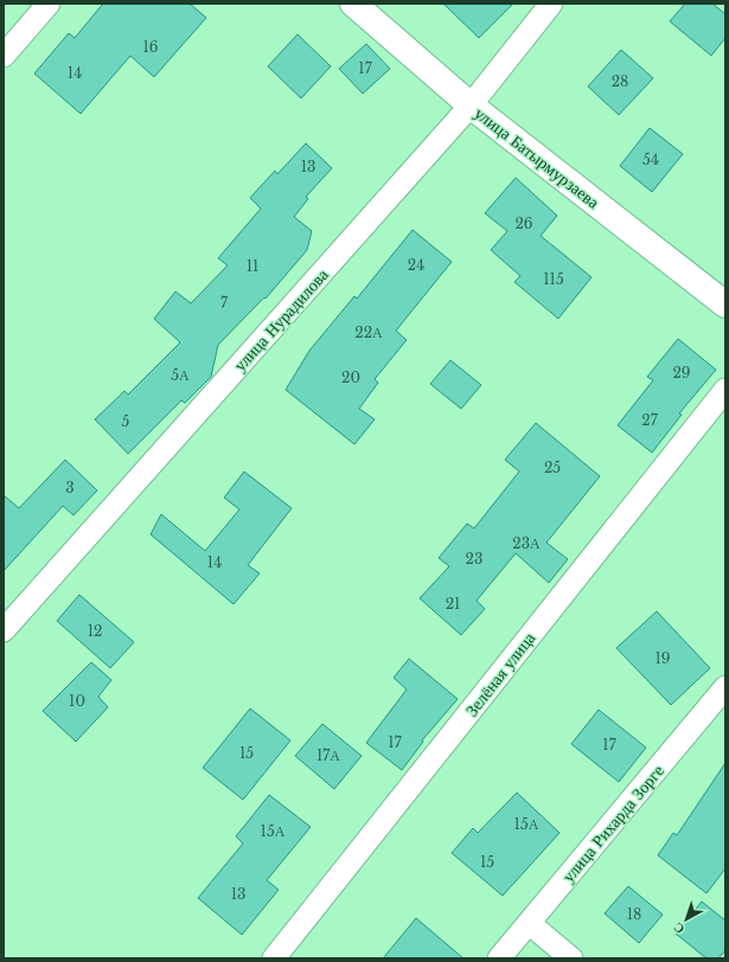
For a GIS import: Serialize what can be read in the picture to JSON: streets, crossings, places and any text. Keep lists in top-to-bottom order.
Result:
{
  "streets": {
    "street": [
      "улица Батырмурзаева",
      "улица Нурадилова",
      "Зелёная улица",
      "улица Рихарда Зорге"
    ]
  },
  "crossings": [
    ["улица Батырмурзаева", "улица Нурадилова"]
  ],
  "house_numbers": [
    "16",
    "17",
    "14",
    "28",
    "54",
    "13",
    "26",
    "24",
    "11",
    "115",
    "7",
    "22А",
    "29",
    "5А",
    "20",
    "27",
    "5",
    "25",
    "3",
    "23А",
    "23",
    "14",
    "21",
    "12",
    "19",
    "10",
    "17",
    "17",
    "15",
    "17А",
    "15А",
    "15А",
    "15",
    "13",
    "18"
  ],
  "north": "bottom left"
}
